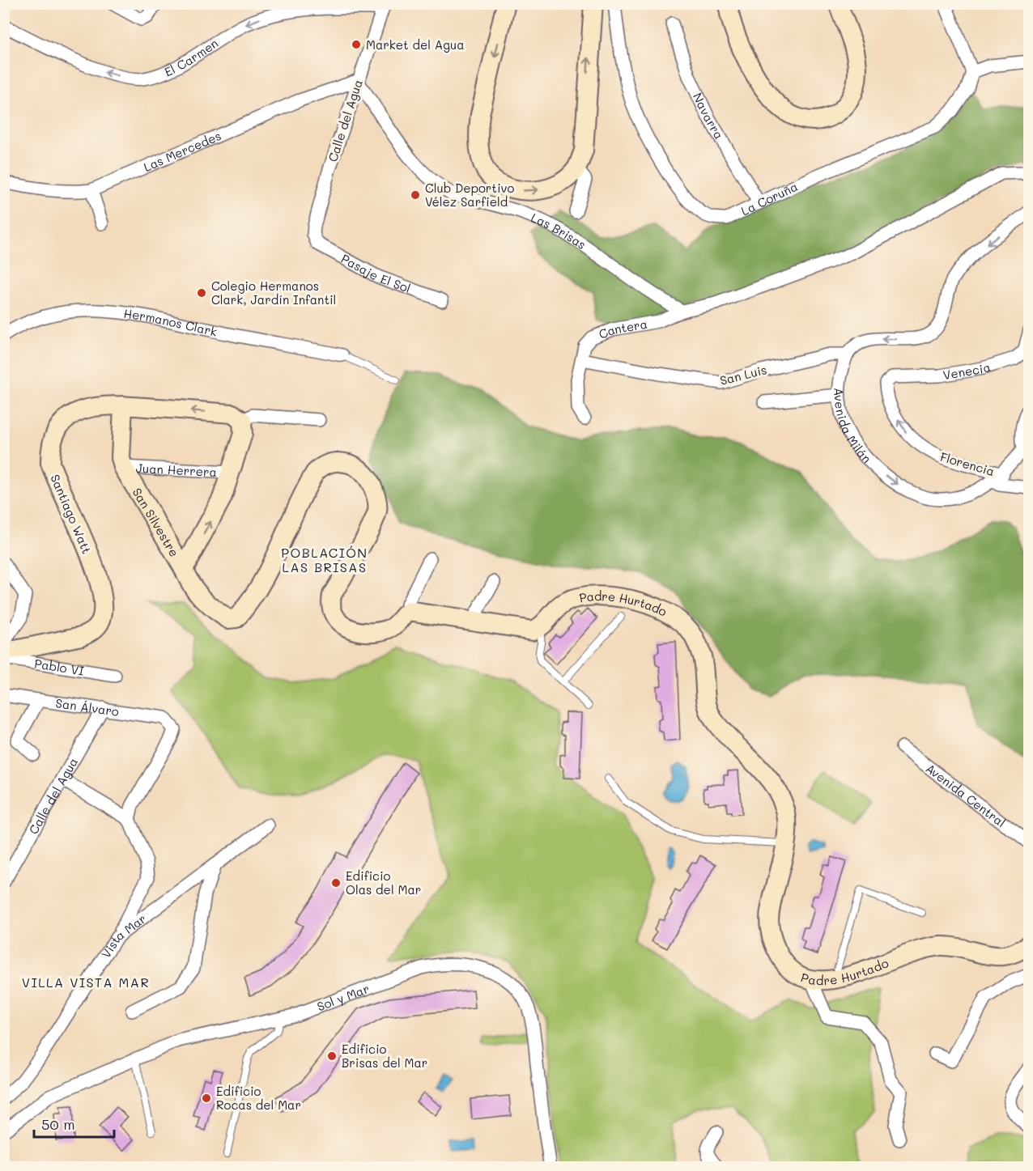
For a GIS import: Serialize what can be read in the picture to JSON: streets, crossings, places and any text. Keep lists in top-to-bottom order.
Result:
{
  "streets": {
    "street": [
      "El Carmen",
      "Navarra",
      "Calle del Agua",
      "Las Mercedes",
      "La Coruña",
      "Las Brisas",
      "Pasaje El Sol",
      "Hermanos Clark",
      "Cantera",
      "Venecia",
      "San Luis",
      "Avenida Milán",
      "Florencia",
      "Juan Herrera",
      "Santiago Watt",
      "San Silvestre",
      "Padre Hurtado",
      "Pablo VI",
      "San Álvaro",
      "Avenida Central",
      "Vista Mar",
      "Sol y Mar"
    ]
  },
  "crossings": [
    ["El Carmen", "Calle del Agua"],
    ["Navarra", "La Coruña"],
    ["Calle del Agua", "Las Mercedes"],
    ["Calle del Agua", "Las Brisas"],
    ["Calle del Agua", "Pasaje El Sol"],
    ["Calle del Agua", "San Álvaro"],
    ["Las Mercedes", "Las Brisas"],
    ["Las Brisas", "Cantera"],
    ["Cantera", "San Luis"],
    ["Venecia", "Florencia"],
    ["San Luis", "Avenida Milán"],
    ["Avenida Milán", "Florencia"],
    ["Juan Herrera", "San Silvestre"],
    ["Santiago Watt", "San Silvestre"]
  ],
  "one_way": ["El Carmen", "Avenida Milán", "Florencia"],
  "districts": ["POBLACIÓN LAS BRISAS", "VILLA VISTA MAR"],
  "places": [
    "Market del Agua",
    "Club Deportivo Vélez Sarfield",
    "Colegio Hermanos Clark, Jardín Infantil",
    "Edificio Olas del Mar",
    "Edificio Brisas del Mar",
    "Edificio Rocas del Mar"
  ],
  "scale_bar": "50 m"
}
